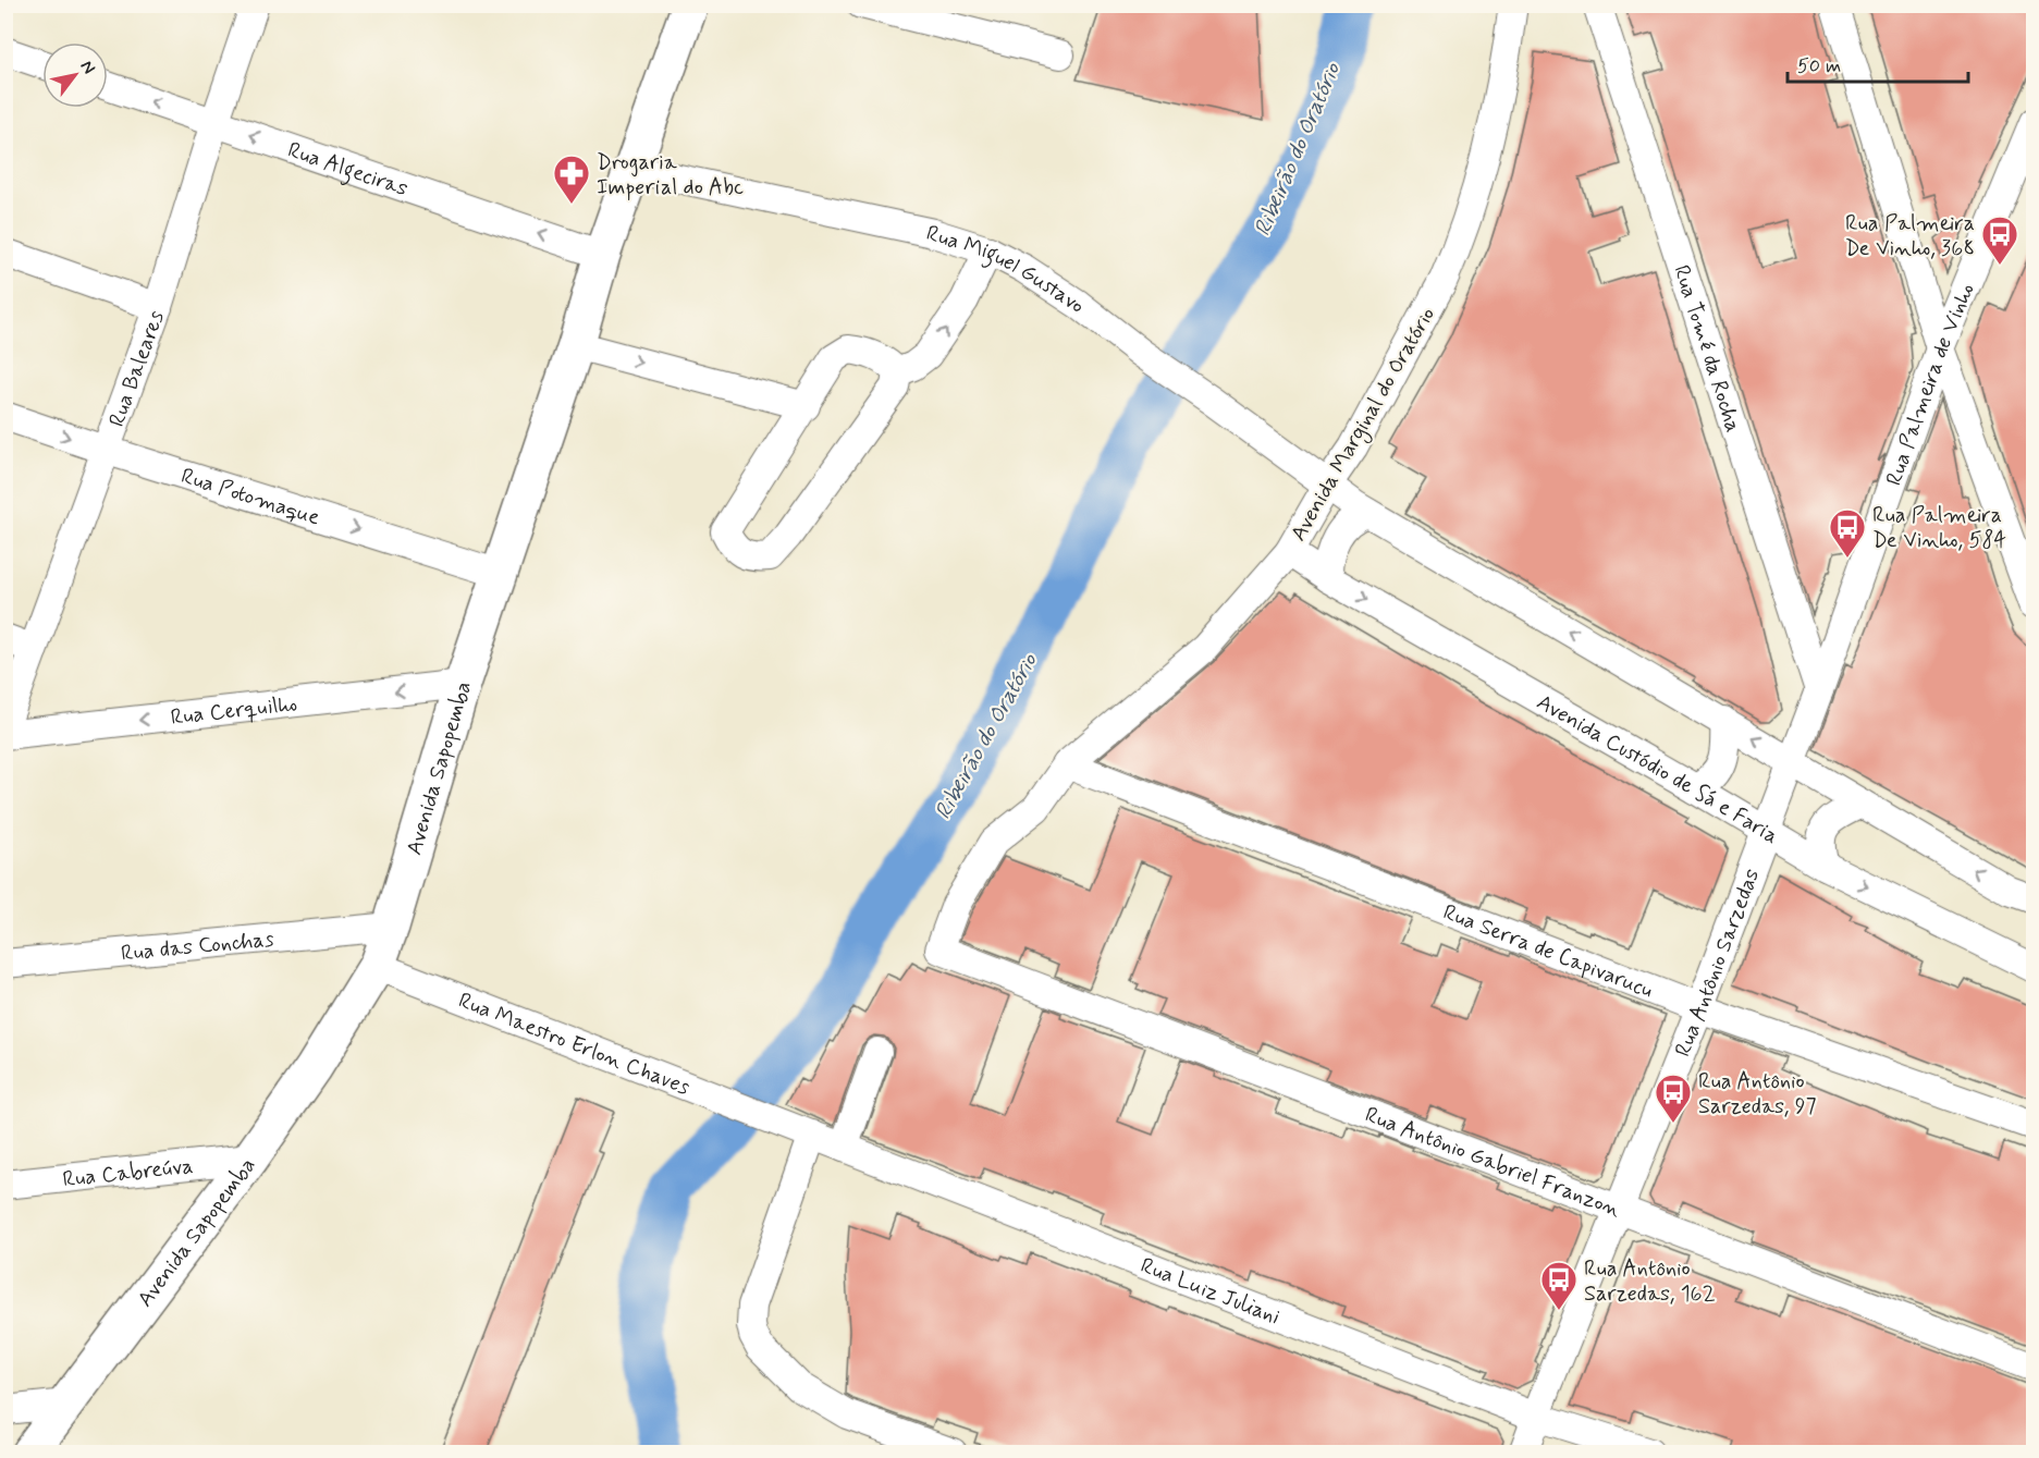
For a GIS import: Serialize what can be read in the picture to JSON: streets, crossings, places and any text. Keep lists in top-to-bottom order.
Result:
{
  "streets": {
    "main road": ["Avenida Sapopemba"],
    "street": [
      "Rua Algeciras",
      "Rua Miguel Gustavo",
      "Rua Tomé da Rocha",
      "Rua Baleares",
      "Rua Palmeira de Vinho",
      "Avenida Marginal do Oratório",
      "Rua Potomaque",
      "Rua Cerquilho",
      "Avenida Custódio de Sá e Faria",
      "Rua das Conchas",
      "Rua Serra de Capivarucu",
      "Rua Antônio Sarzedas",
      "Rua Maestro Erlon Chaves",
      "Rua Antônio Gabriel Franzon",
      "Rua Cabreúva",
      "Rua Luiz Juliani"
    ]
  },
  "crossings": [
    ["Rua Algeciras", "Rua Baleares"],
    ["Rua Algeciras", "Avenida Sapopemba"],
    ["Rua Miguel Gustavo", "Avenida Marginal do Oratório"],
    ["Rua Miguel Gustavo", "Avenida Sapopemba"],
    ["Rua Tomé da Rocha", "Rua Palmeira de Vinho"],
    ["Rua Baleares", "Rua Potomaque"],
    ["Rua Palmeira de Vinho", "Rua Antônio Sarzedas"],
    ["Avenida Marginal do Oratório", "Avenida Custódio de Sá e Faria"],
    ["Avenida Marginal do Oratório", "Rua Serra de Capivarucu"],
    ["Avenida Marginal do Oratório", "Rua Antônio Gabriel Franzon"],
    ["Rua Potomaque", "Avenida Sapopemba"],
    ["Rua Cerquilho", "Avenida Sapopemba"],
    ["Avenida Custódio de Sá e Faria", "Rua Antônio Sarzedas"],
    ["Avenida Sapopemba", "Rua das Conchas"],
    ["Avenida Sapopemba", "Rua Maestro Erlon Chaves"],
    ["Avenida Sapopemba", "Rua Cabreúva"],
    ["Rua Serra de Capivarucu", "Rua Antônio Sarzedas"],
    ["Rua Antônio Sarzedas", "Rua Antônio Gabriel Franzon"],
    ["Rua Antônio Sarzedas", "Rua Luiz Juliani"],
    ["Rua Maestro Erlon Chaves", "Rua Luiz Juliani"]
  ],
  "one_way": ["Rua Algeciras", "Rua Potomaque", "Rua Cerquilho"],
  "water": ["Ribeirão do Oratório"],
  "places": {
    "pharmacy": ["Drogaria Imperial do Abc"],
    "bus stop": [
      "Rua Palmeira De Vinho, 368",
      "Rua Palmeira De Vinho, 584",
      "Rua Antônio Sarzedas, 97",
      "Rua Antônio Sarzedas, 162"
    ]
  },
  "scale_bar": "50 m",
  "north": "top right"
}
